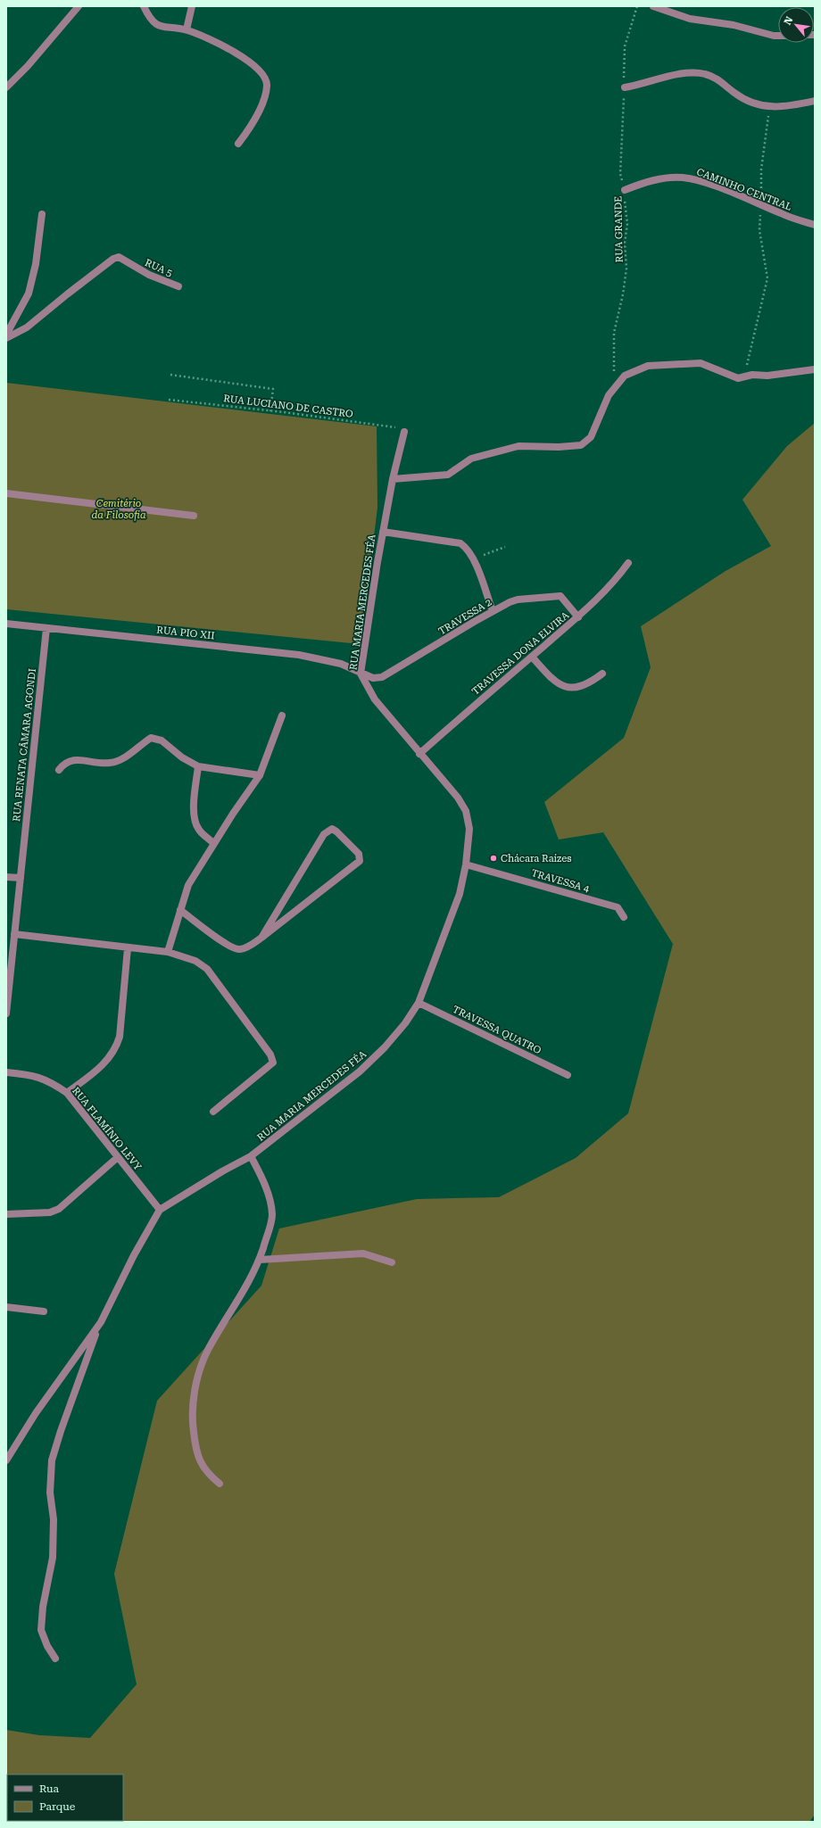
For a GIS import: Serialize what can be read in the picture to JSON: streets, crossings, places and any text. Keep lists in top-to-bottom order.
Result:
{
  "streets": {
    "street": [
      "CAMINHO CENTRAL",
      "RUA 5",
      "RUA MARIA MERCEDES FÉA",
      "TRAVESSA 2",
      "RUA PIO XII",
      "TRAVESSA DONA ELVIRA",
      "RUA RENATA CÂMARA AGONDI",
      "TRAVESSA 4",
      "TRAVESSA QUATRO",
      "RUA FLAMÍNIO LEVY"
    ],
    "path": ["RUA GRANDE", "RUA LUCIANO DE CASTRO"]
  },
  "crossings": [
    ["CAMINHO CENTRAL", "RUA GRANDE"],
    ["RUA LUCIANO DE CASTRO", "RUA MARIA MERCEDES FÉA"],
    ["RUA MARIA MERCEDES FÉA", "TRAVESSA 2"],
    ["RUA MARIA MERCEDES FÉA", "RUA PIO XII"],
    ["RUA MARIA MERCEDES FÉA", "TRAVESSA DONA ELVIRA"],
    ["RUA MARIA MERCEDES FÉA", "TRAVESSA 4"],
    ["RUA MARIA MERCEDES FÉA", "TRAVESSA QUATRO"],
    ["RUA MARIA MERCEDES FÉA", "RUA FLAMÍNIO LEVY"],
    ["TRAVESSA 2", "RUA PIO XII"],
    ["TRAVESSA 2", "TRAVESSA DONA ELVIRA"],
    ["RUA PIO XII", "RUA RENATA CÂMARA AGONDI"]
  ],
  "parks": ["Cemitério da Filosofia"],
  "places": ["Chácara Raízes"],
  "legend": ["Rua", "Parque"],
  "north": "top left"
}
